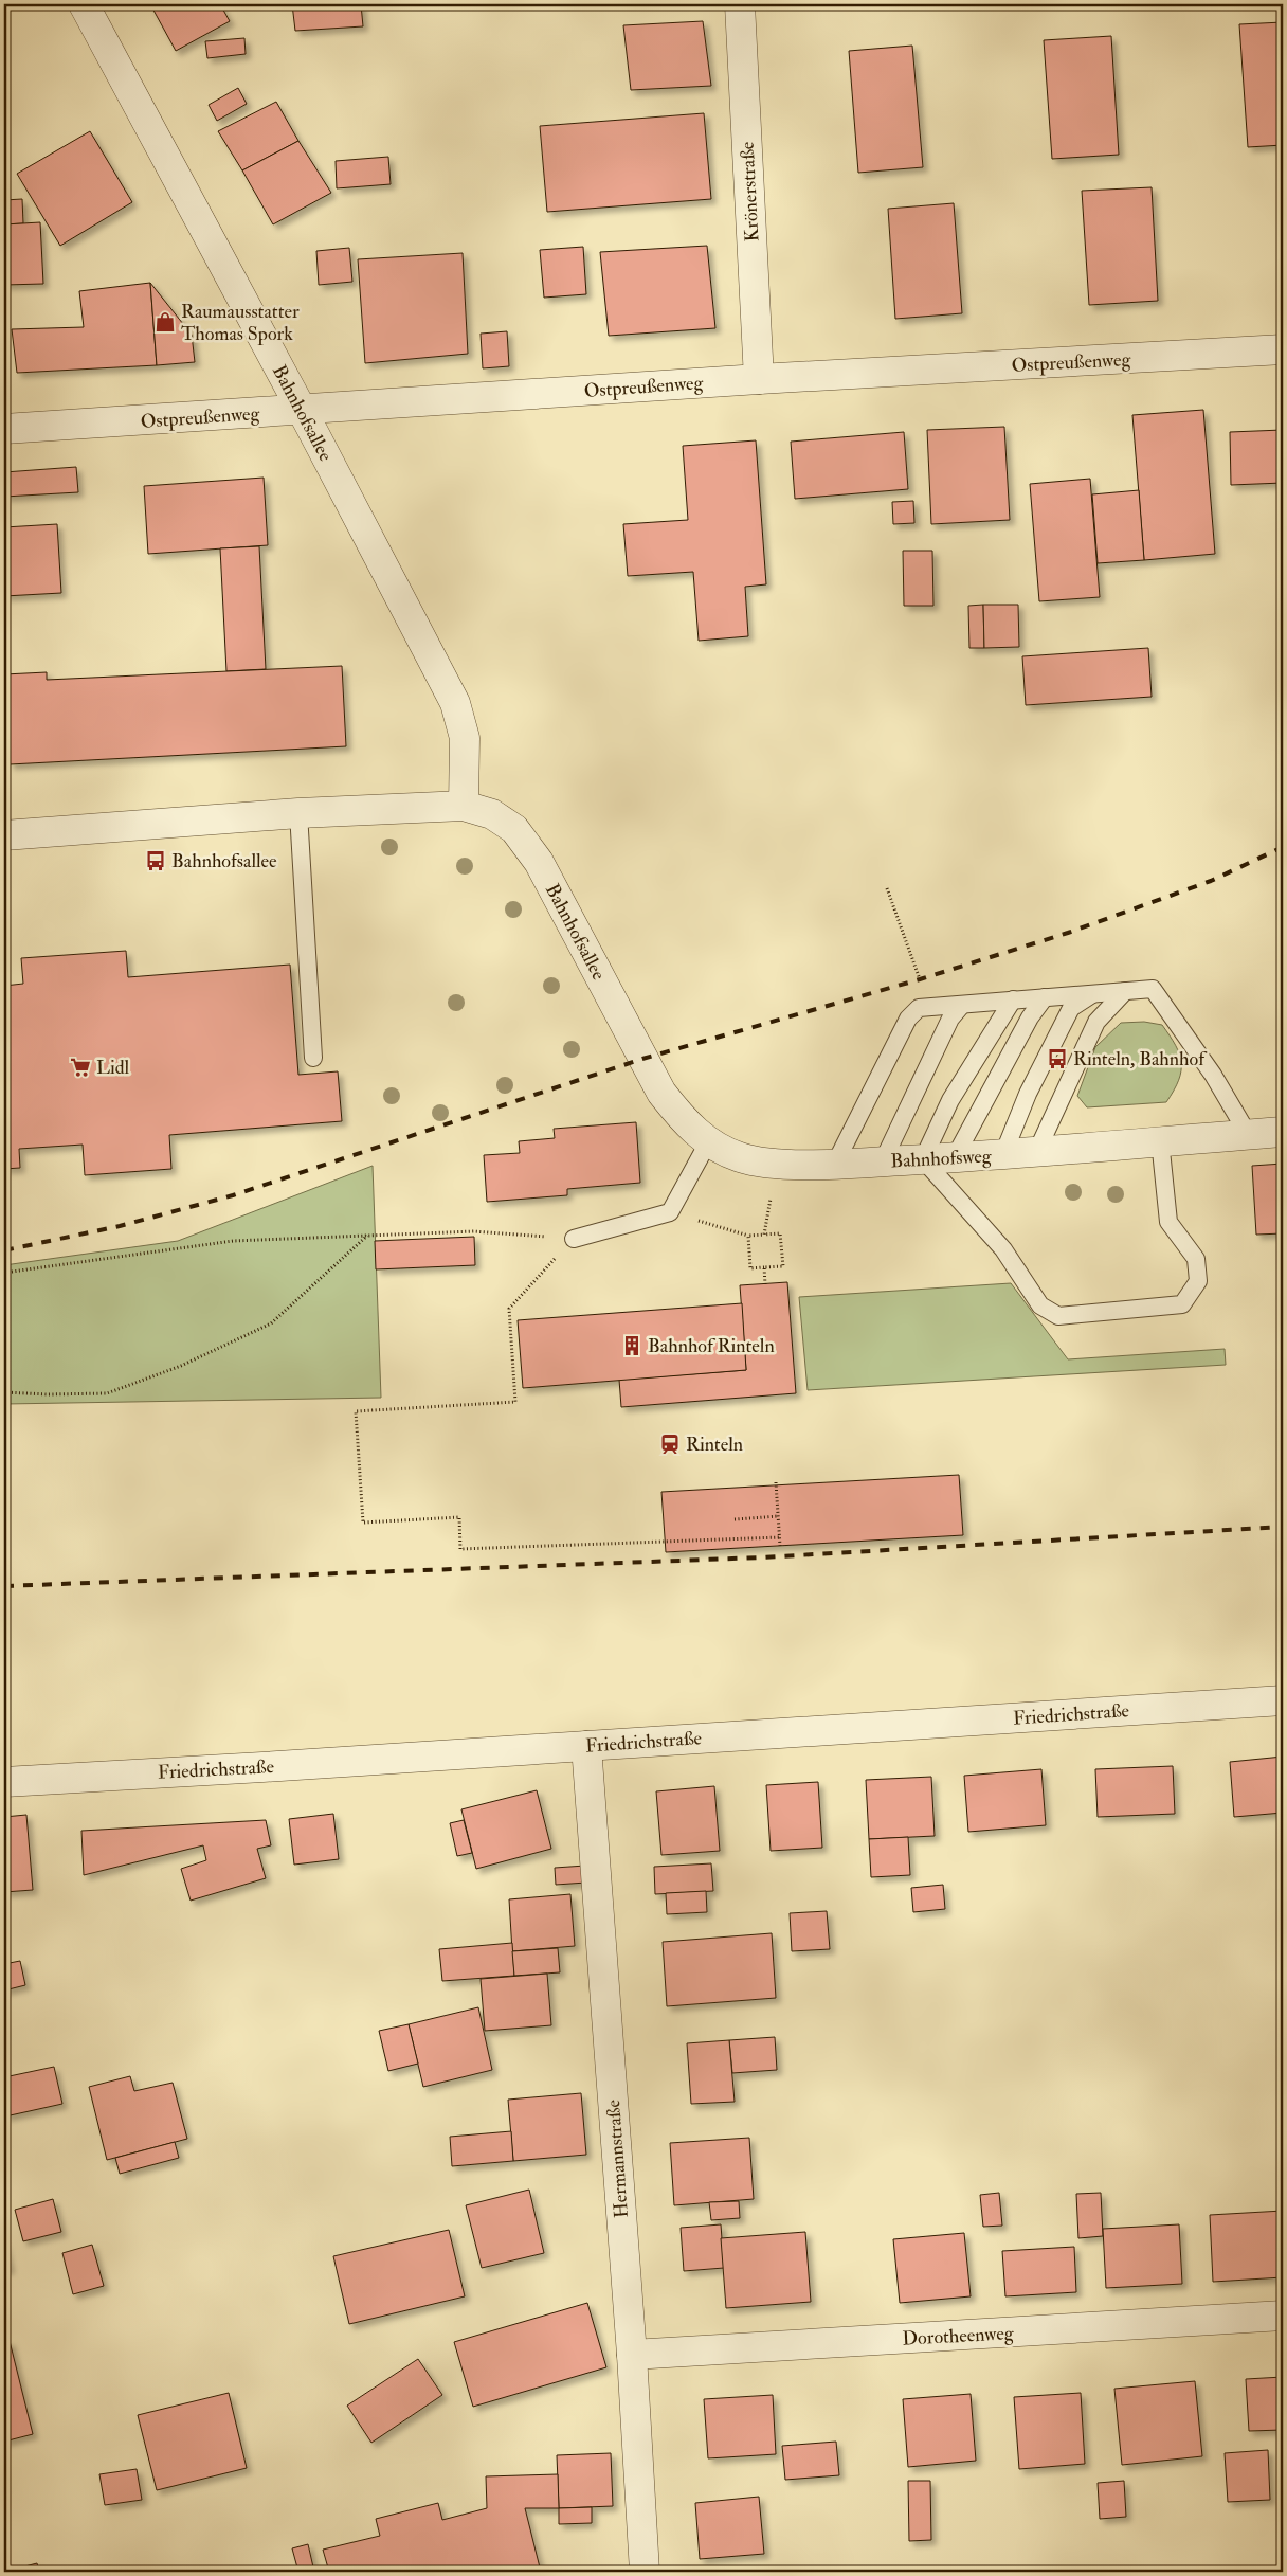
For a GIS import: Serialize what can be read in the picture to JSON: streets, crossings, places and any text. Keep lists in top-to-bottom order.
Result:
{
  "streets": {
    "street": [
      "Krönerstraße",
      "Ostpreußenweg",
      "Bahnhofsallee",
      "Bahnhofsweg",
      "Friedrichstraße",
      "Hermannstraße",
      "Dorotheenweg"
    ]
  },
  "crossings": [
    ["Krönerstraße", "Ostpreußenweg"],
    ["Ostpreußenweg", "Bahnhofsallee"],
    ["Bahnhofsallee", "Bahnhofsweg"],
    ["Friedrichstraße", "Hermannstraße"],
    ["Hermannstraße", "Dorotheenweg"]
  ],
  "places": {
    "shop": ["Raumausstatter Thomas Spork"],
    "bus stop": ["Bahnhofsallee", "Rinteln, Bahnhof"],
    "supermarket": ["Lidl"],
    "building": ["Bahnhof Rinteln"],
    "station": ["Rinteln"]
  }
}
